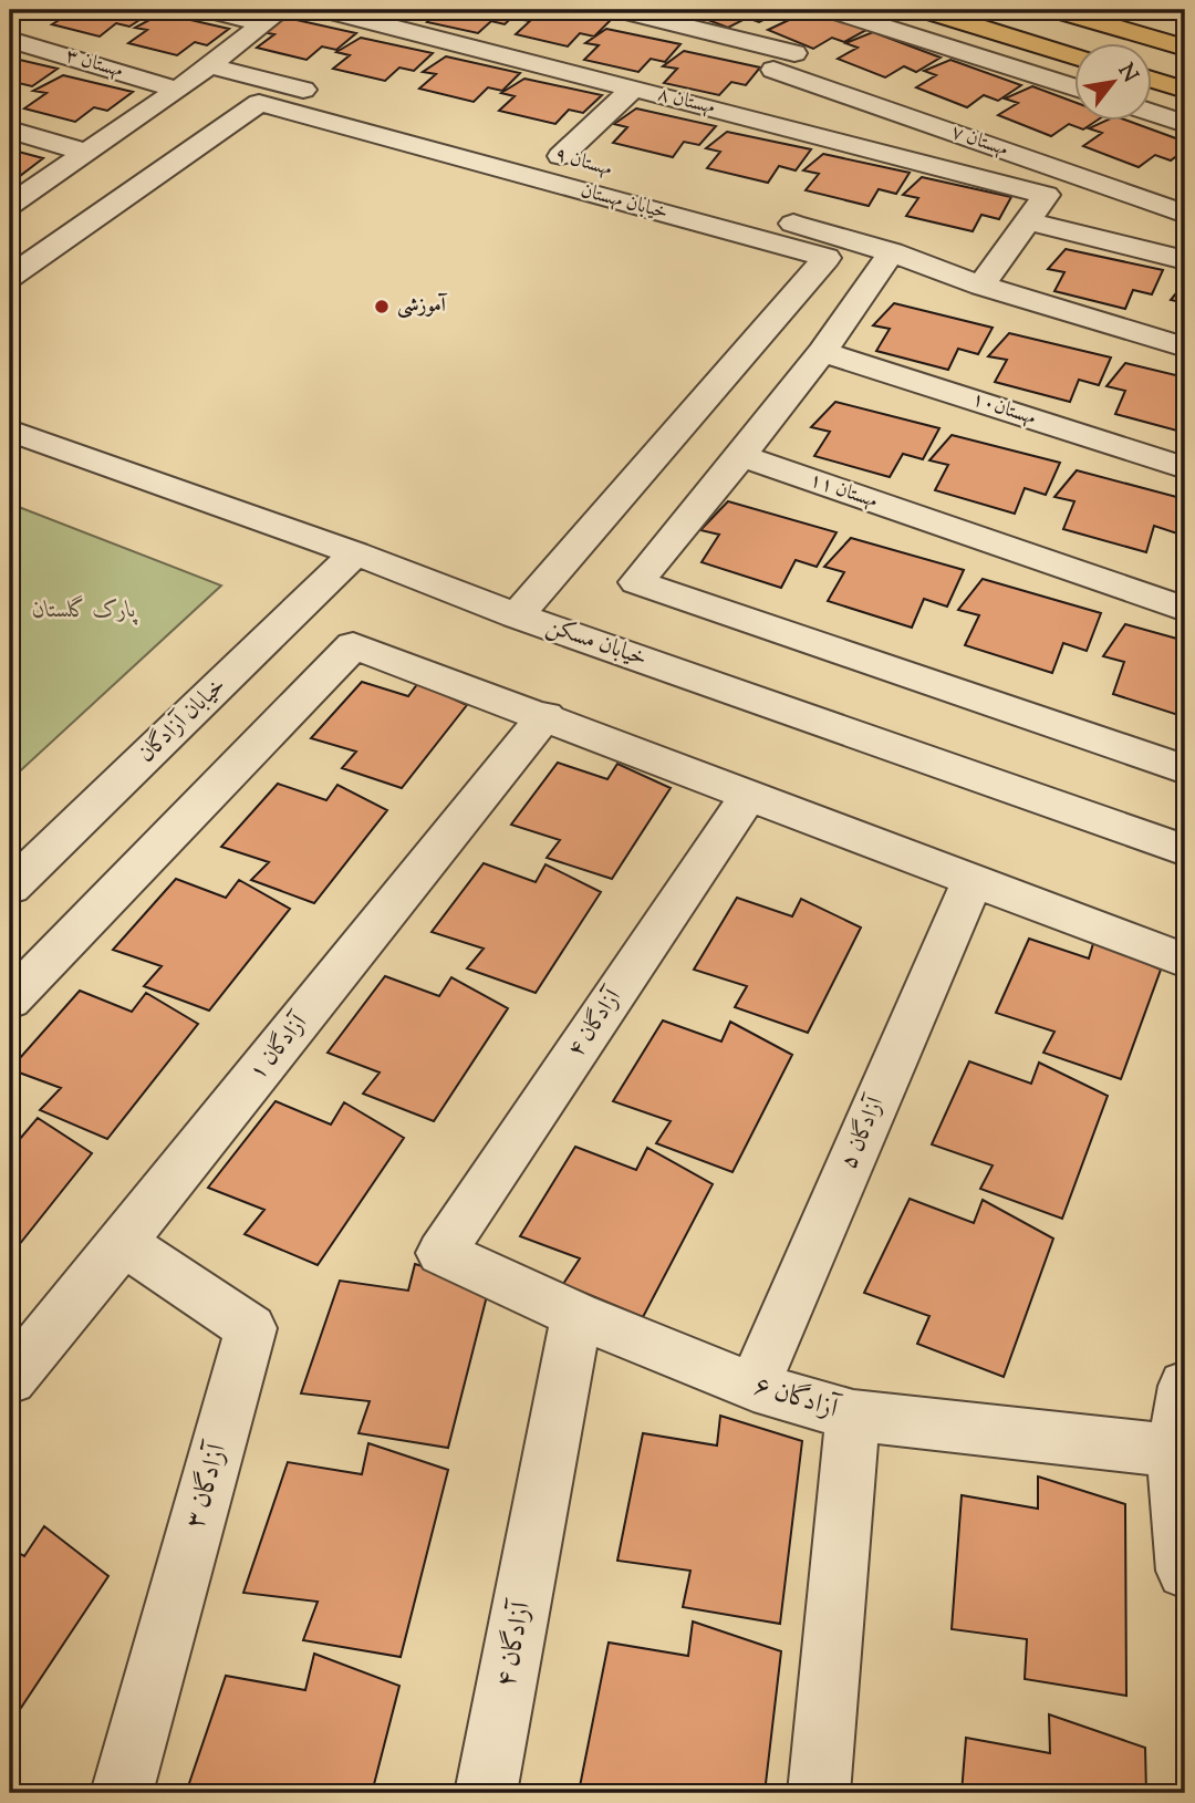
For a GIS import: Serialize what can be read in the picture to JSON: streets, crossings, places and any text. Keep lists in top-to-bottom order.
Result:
{
  "streets": {
    "street": [
      "مهستان ۳",
      "مهستان ۸",
      "مهستان ۷",
      "مهستان ۹",
      "خیابان مهستان",
      "مهستان۱۰",
      "مهستان ۱۱",
      "خیابان مسکن",
      "خیابان آزادگان",
      "آزادگان ۴",
      "آزادگان ۱",
      "آزادگان ۵",
      "آزادگان ۶",
      "آزادگان ۳"
    ]
  },
  "crossings": [
    ["خیابان مسکن", "خیابان آزادگان"],
    ["آزادگان ۴", "آزادگان ۶"],
    ["آزادگان ۱", "آزادگان ۳"],
    ["آزادگان ۵", "آزادگان ۶"]
  ],
  "parks": ["پارک گلستان"],
  "places": ["آموزشی"],
  "north": "top right"
}
